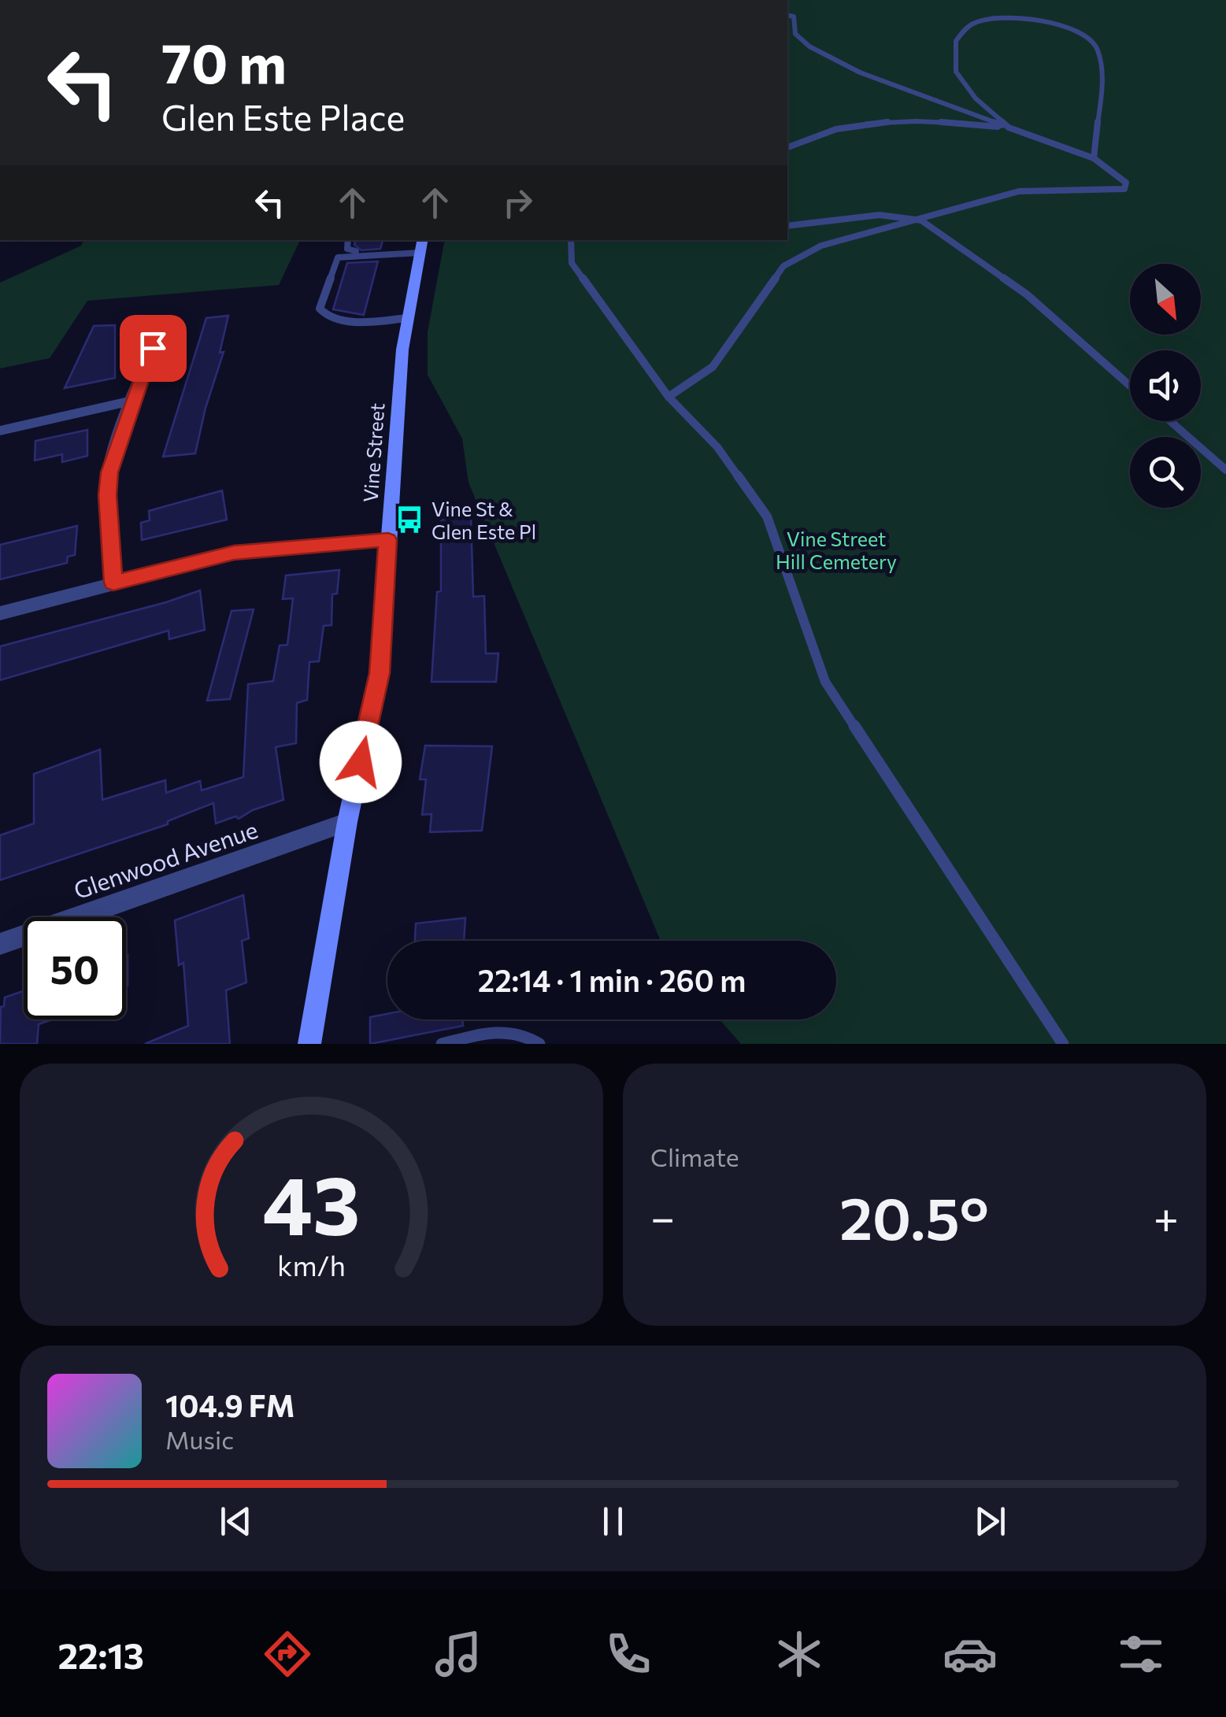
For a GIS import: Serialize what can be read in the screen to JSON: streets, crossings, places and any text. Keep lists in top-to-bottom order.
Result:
{
  "streets": {
    "main road": ["Vine Street"],
    "street": ["Glenwood Avenue"]
  },
  "crossings": [
    ["Vine Street", "Glenwood Avenue"]
  ],
  "parks": ["Vine Street Hill Cemetery"],
  "places": {
    "bus stop": ["Vine St & Glen Este Pl"]
  },
  "north": "bottom right",
  "page": {
    "turn": ["70 m", "Glen Este Place"],
    "limit": "50",
    "trip": "22:14 · 1 min · 260 m",
    "tile": "Climate",
    "heat": ["−", "20.5°", "+"],
    "song": ["104.9 FM", "Music"],
    "tabs": "22:13",
    "gauge": ["43", "km/h"]
  }
}
